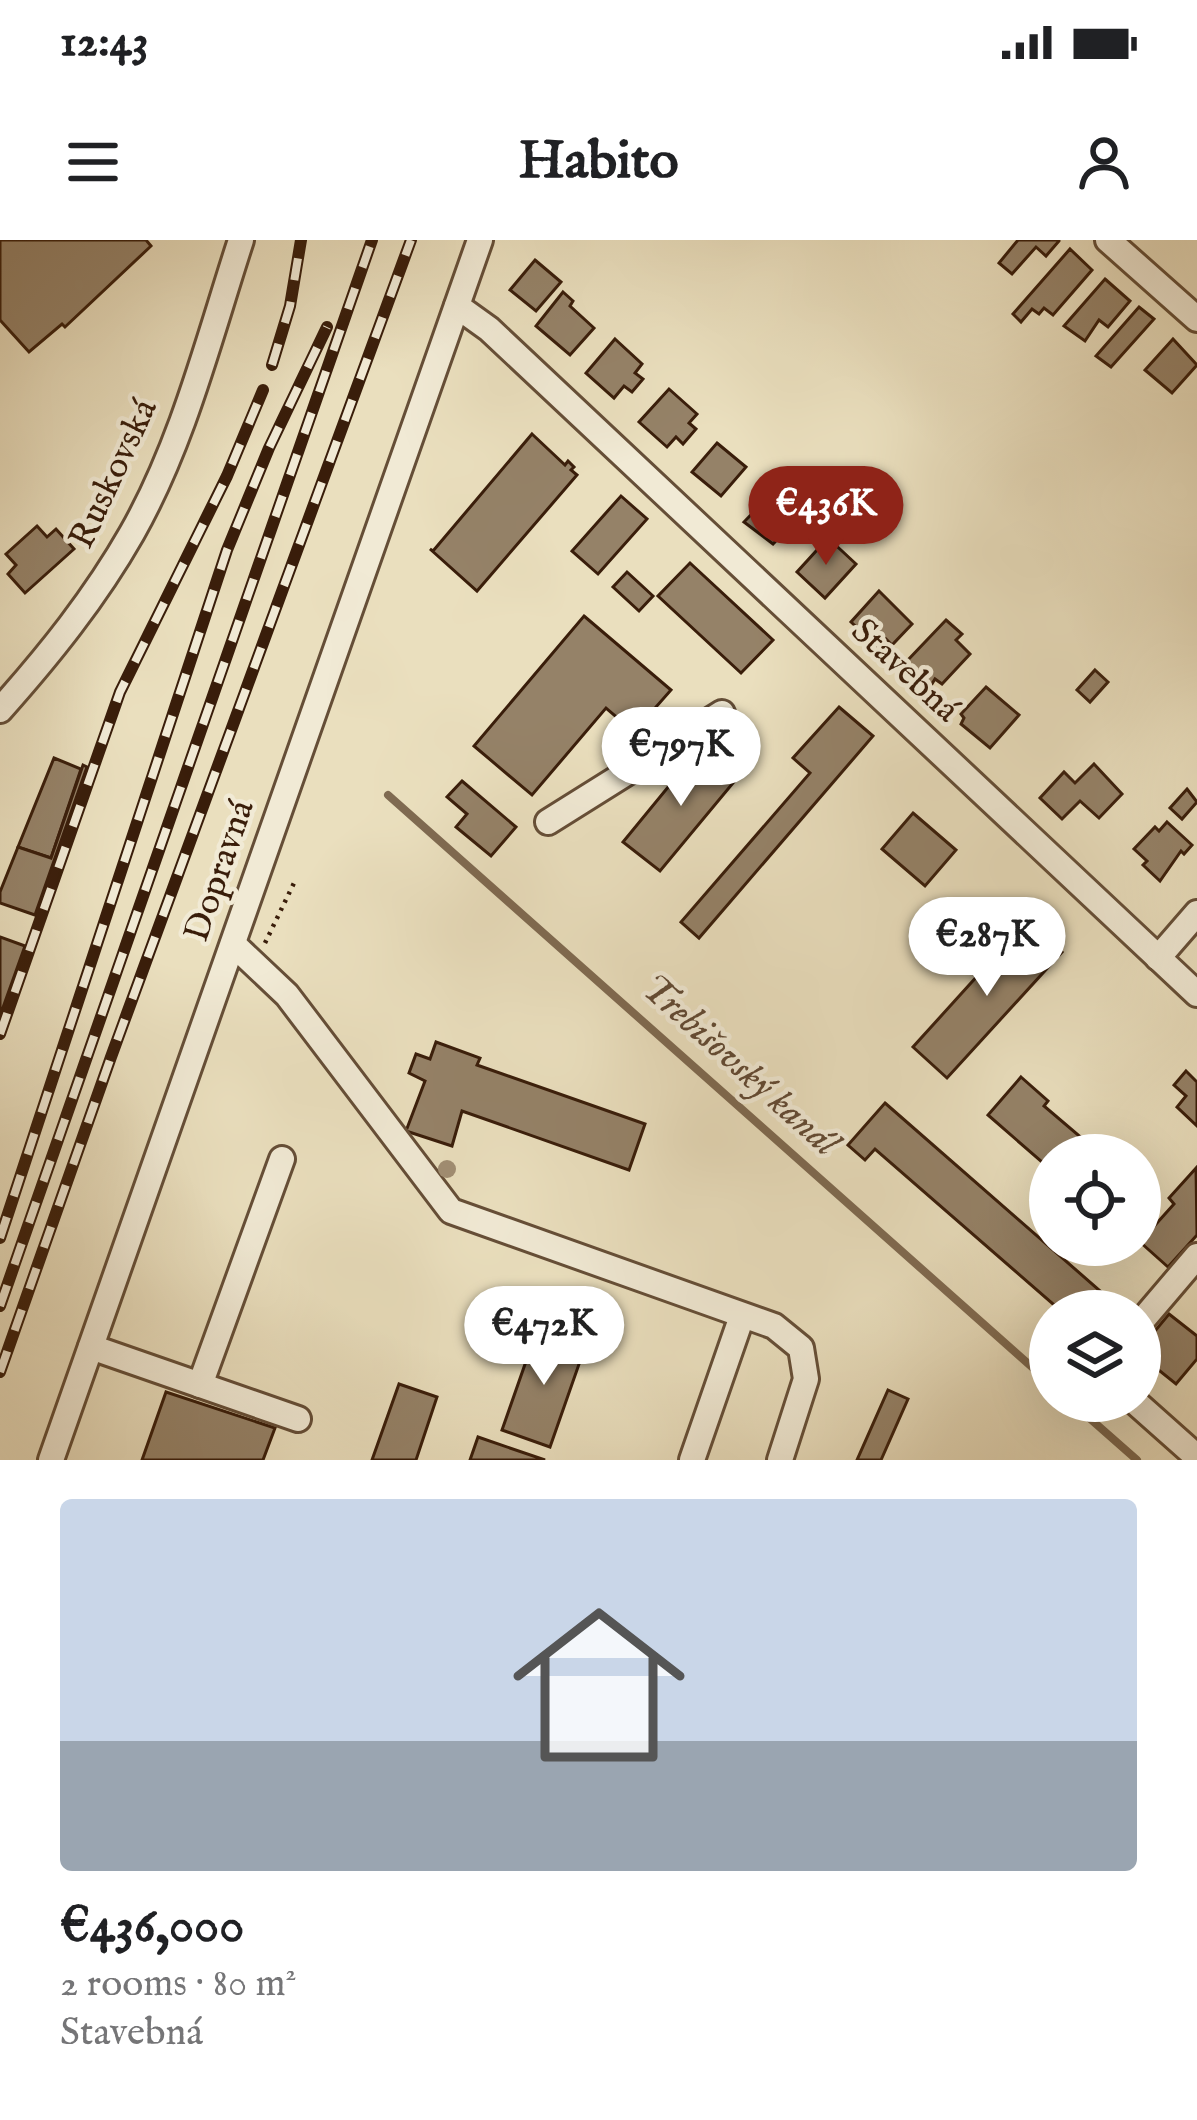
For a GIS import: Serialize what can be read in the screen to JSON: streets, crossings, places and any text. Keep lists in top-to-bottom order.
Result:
{
  "streets": {
    "street": ["Ruskovská", "Stavebná", "Dopravná"]
  },
  "crossings": [
    ["Stavebná", "Dopravná"]
  ],
  "water": ["Trebišovský kanál"],
  "page": {
    "status": "12:43",
    "header": "Habito",
    "price": [
      "€436K",
      "€797K",
      "€287K",
      "€472K"
    ],
    "list": [
      {
        "name": "€436,000",
        "note": "2 rooms · 80 m² · Stavebná"
      }
    ]
  }
}
